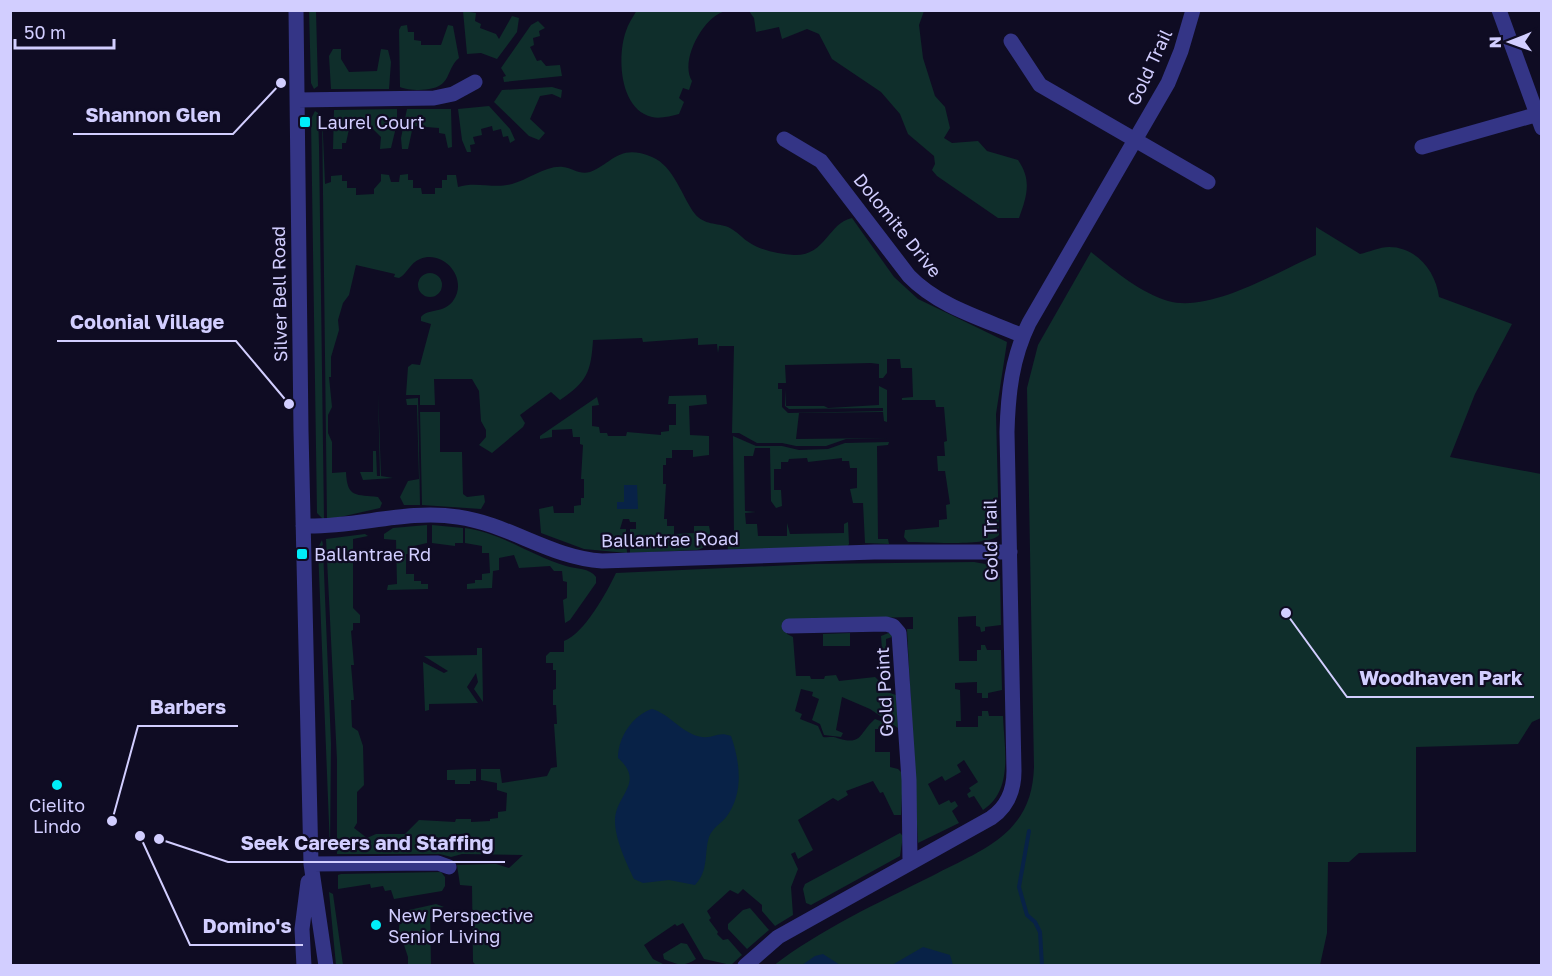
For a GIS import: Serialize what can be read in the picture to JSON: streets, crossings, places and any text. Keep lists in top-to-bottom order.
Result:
{
  "streets": {
    "street": [
      "Gold Trail",
      "Dolomite Drive",
      "Silver Bell Road",
      "Ballantrae Road",
      "Gold Point"
    ]
  },
  "crossings": [
    ["Gold Trail", "Dolomite Drive"],
    ["Gold Trail", "Ballantrae Road"],
    ["Gold Trail", "Gold Point"],
    ["Silver Bell Road", "Ballantrae Road"]
  ],
  "places": {
    "other": [
      "Shannon Glen",
      "Colonial Village",
      "Woodhaven Park",
      "Cielito Lindo",
      "Barbers",
      "Domino's",
      "Seek Careers and Staffing",
      "New Perspective Senior Living"
    ],
    "transit": ["Laurel Court", "Ballantrae Rd"]
  },
  "scale_bar": "50 m",
  "north": "left"
}
